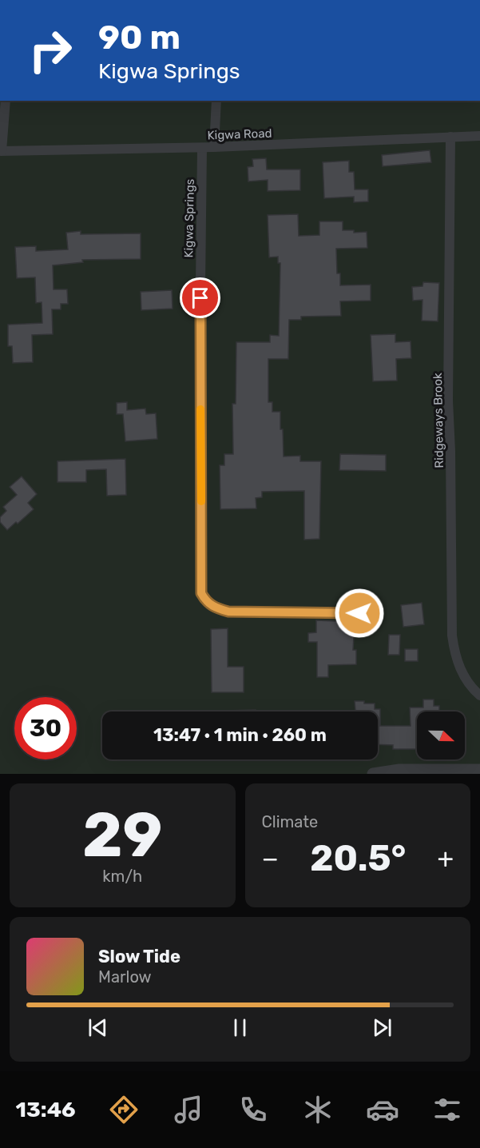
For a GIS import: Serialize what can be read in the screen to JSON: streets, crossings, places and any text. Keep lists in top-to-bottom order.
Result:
{
  "streets": {
    "street": ["Kigwa Road", "Kigwa Springs", "Ridgeways Brook"]
  },
  "crossings": [
    ["Kigwa Road", "Kigwa Springs"],
    ["Kigwa Road", "Ridgeways Brook"]
  ],
  "north": "right",
  "page": {
    "turn": ["90 m", "Kigwa Springs"],
    "limit": "30",
    "trip": "13:47 · 1 min · 260 m",
    "tile": [
      ["29", "km/h"],
      "Climate"
    ],
    "heat": ["−", "20.5°", "+"],
    "song": ["Slow Tide", "Marlow"],
    "tabs": "13:46"
  }
}
